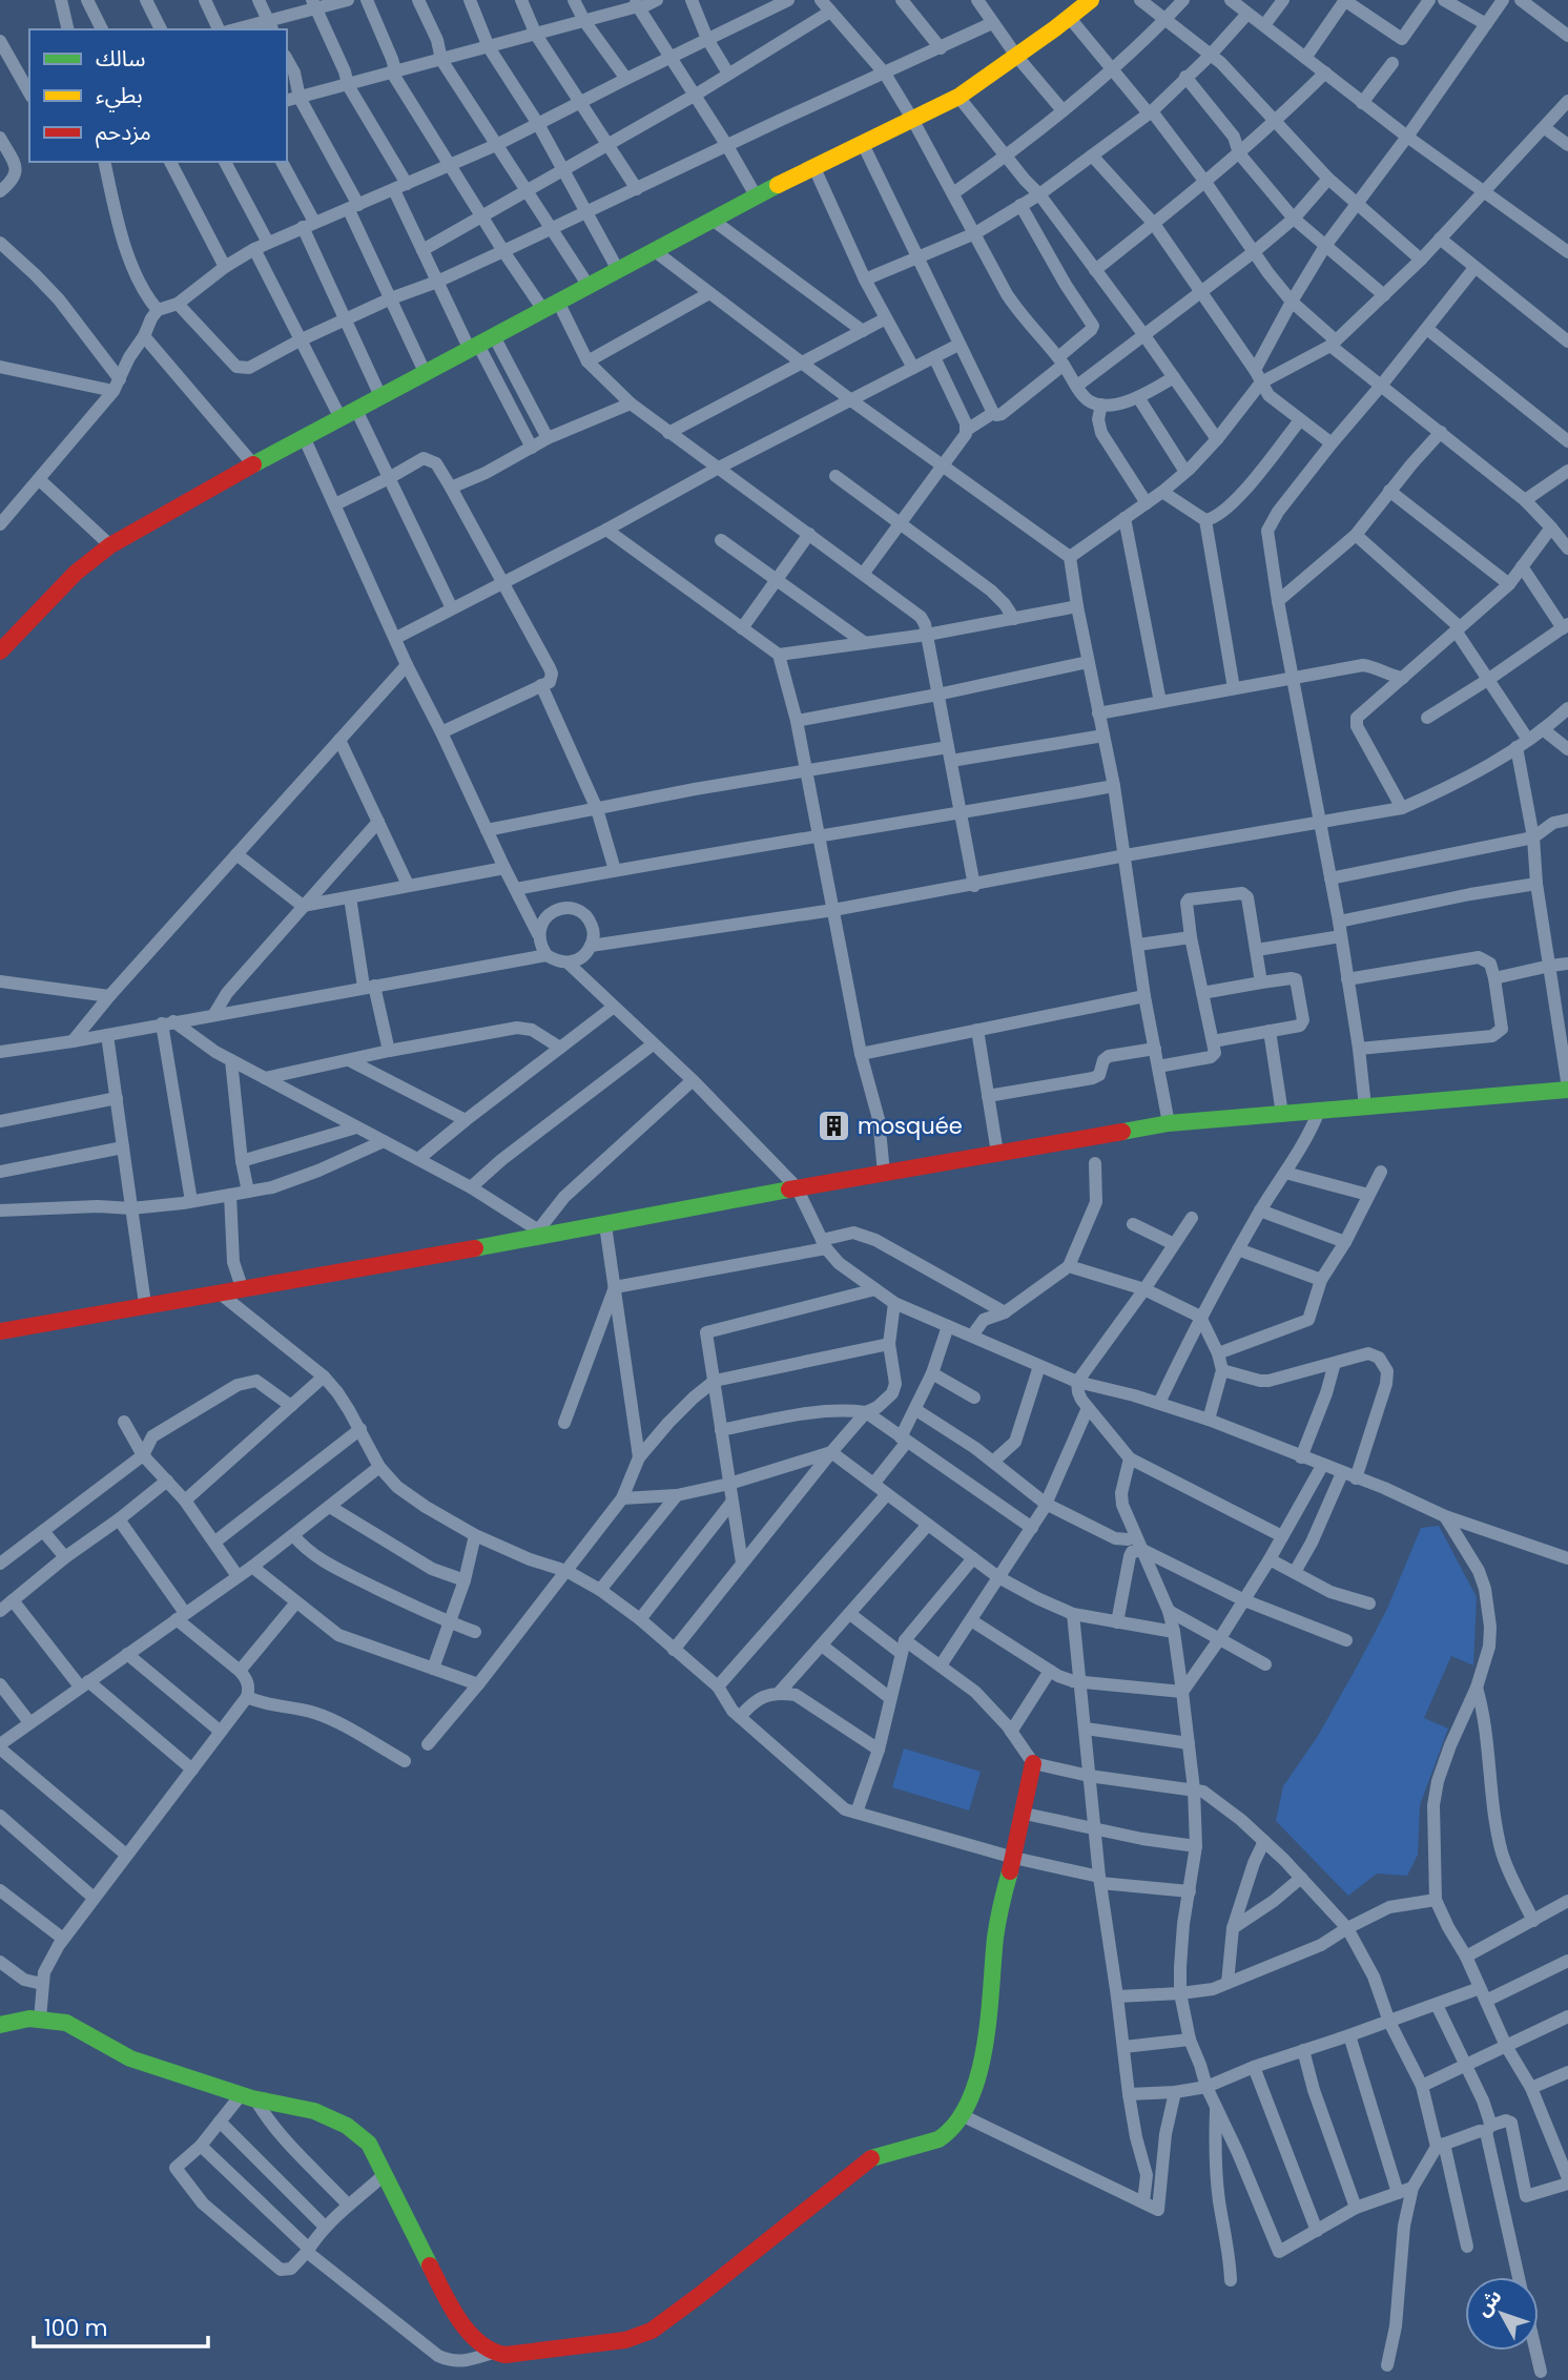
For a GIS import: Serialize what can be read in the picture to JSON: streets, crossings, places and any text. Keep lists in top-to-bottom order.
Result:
{
  "places": {
    "building": ["mosquée"]
  },
  "legend": ["سالك", "بطيء", "مزدحم"],
  "scale_bar": "100 m",
  "north": "top left"
}
